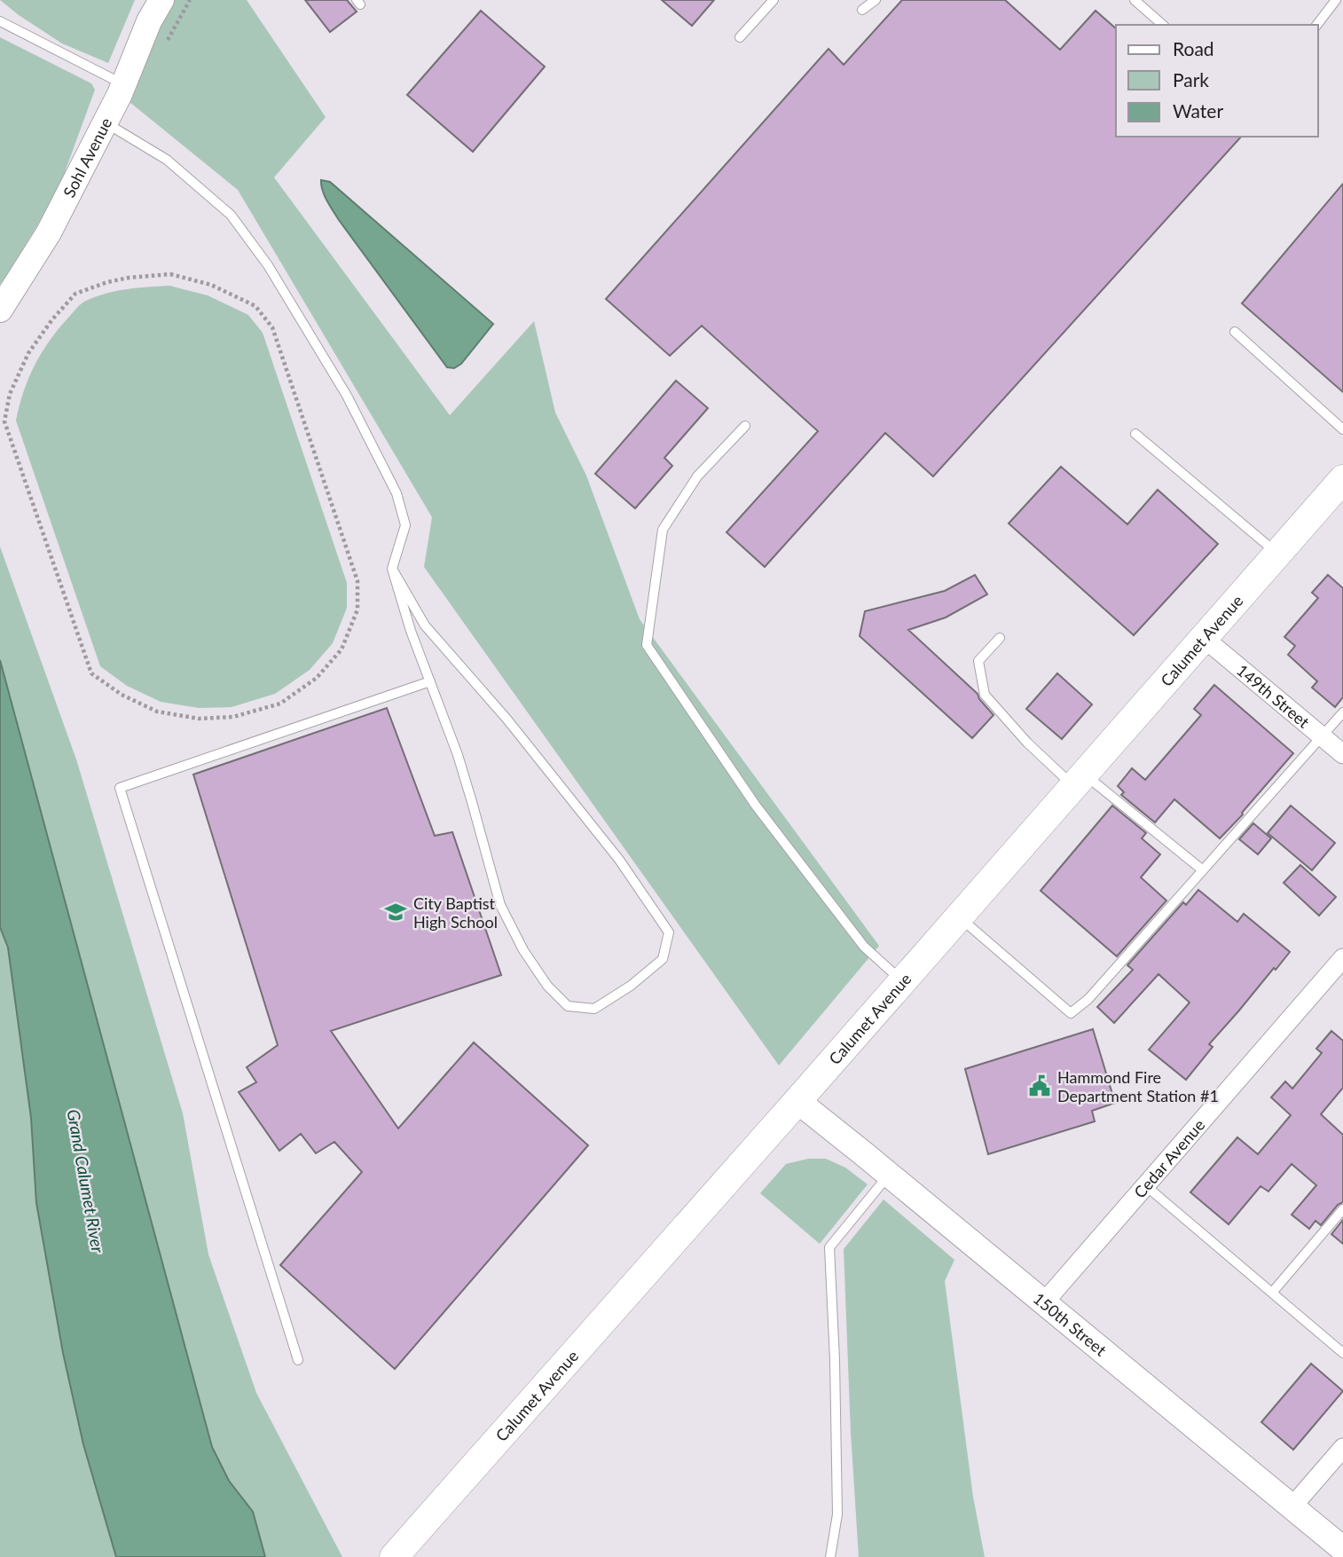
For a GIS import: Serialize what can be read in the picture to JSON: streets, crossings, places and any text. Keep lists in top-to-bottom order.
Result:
{
  "streets": {
    "main road": ["Calumet Avenue"],
    "street": [
      "Sohl Avenue",
      "149th Street",
      "Cedar Avenue",
      "150th Street"
    ]
  },
  "crossings": [
    ["Calumet Avenue", "149th Street"],
    ["Calumet Avenue", "150th Street"],
    ["Cedar Avenue", "150th Street"]
  ],
  "water": ["Grand Calumet River"],
  "places": {
    "school or university": ["City Baptist High School"],
    "public building": ["Hammond Fire Department Station #1"]
  },
  "legend": ["Road", "Park", "Water"]
}
